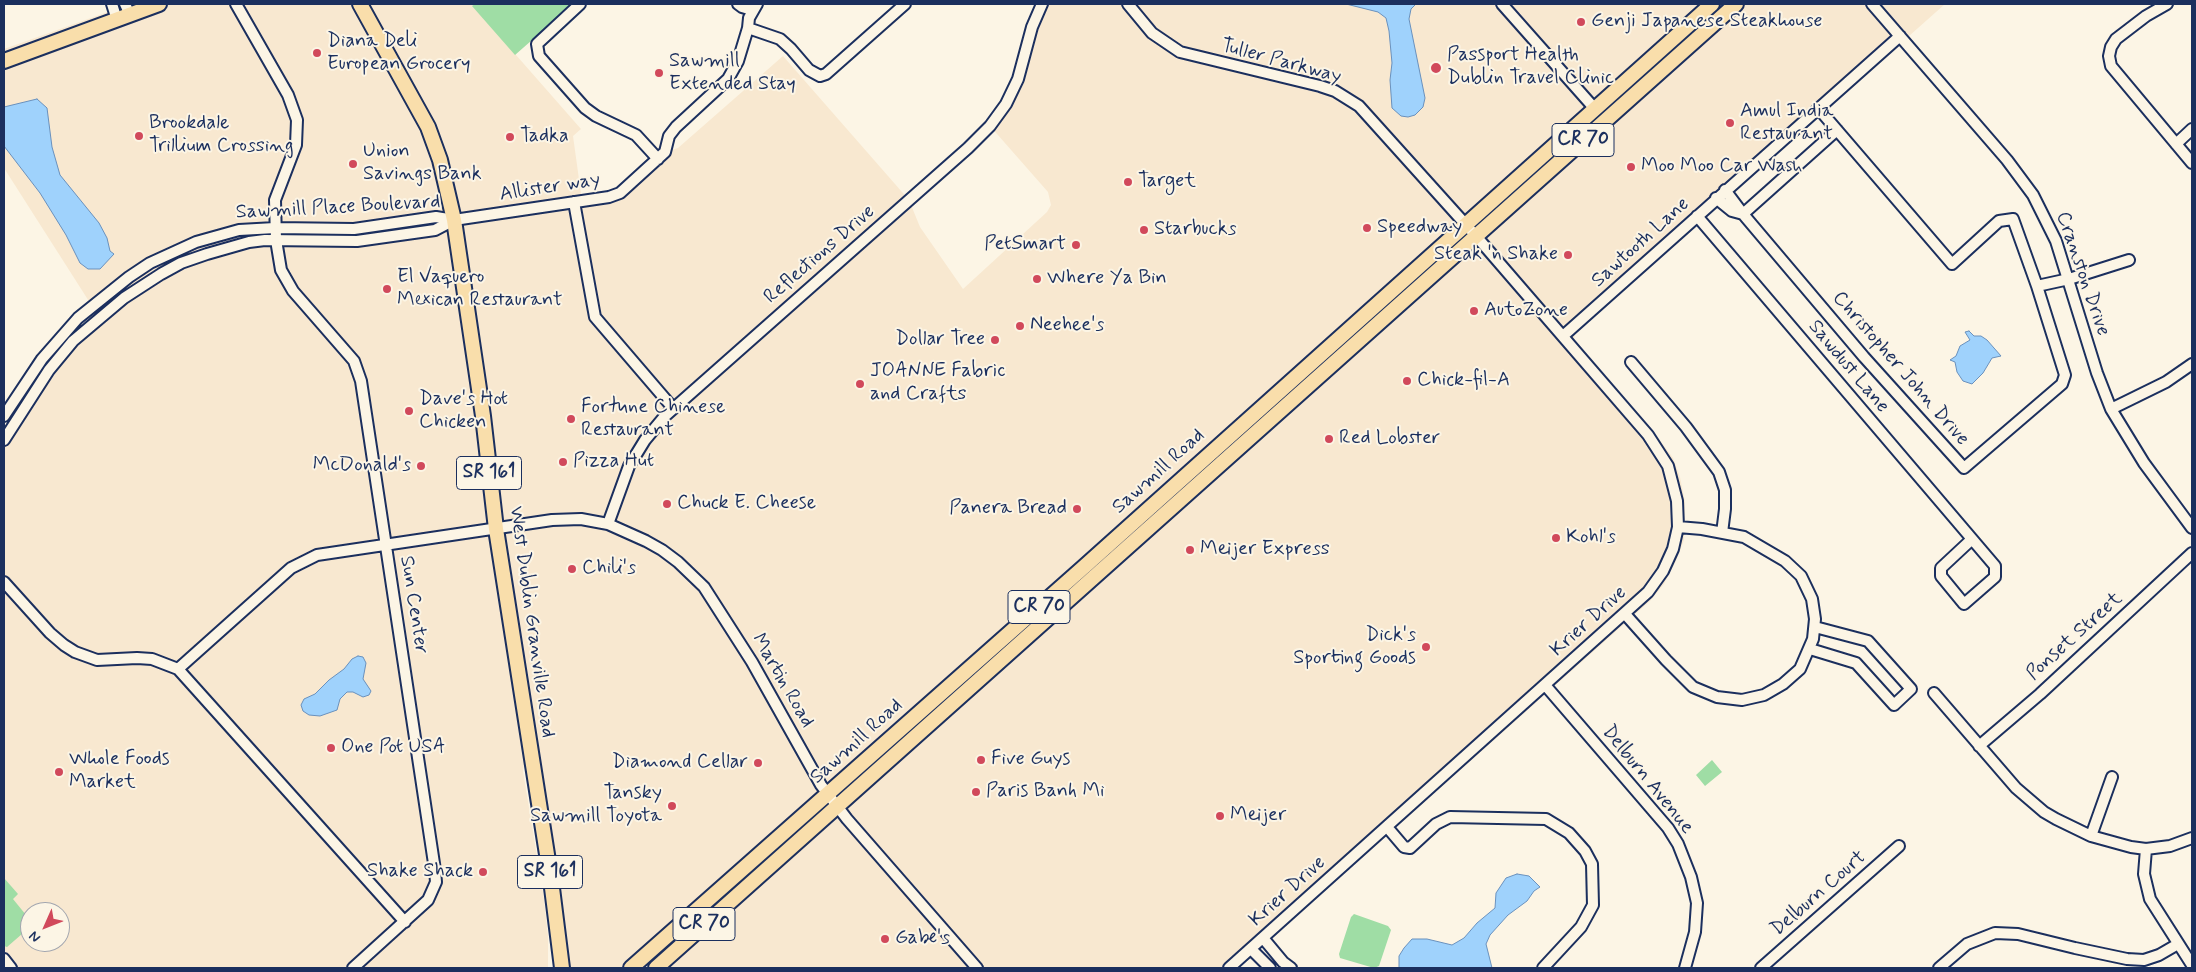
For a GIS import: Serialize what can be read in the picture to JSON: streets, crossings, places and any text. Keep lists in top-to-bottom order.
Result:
{
  "streets": {
    "main road": [
      "CR 70",
      "Sawmill Road",
      "SR 161",
      "West Dublin Granville Road"
    ],
    "street": [
      "Tuller Parkway",
      "Allister way",
      "Sawmill Place Boulevard",
      "Sawtooth Lane",
      "Reflections Drive",
      "Cranston Drive",
      "Sawdust Lane",
      "Christopher John Drive",
      "Sun Center",
      "Krier Drive",
      "Ponset Street",
      "Martin Road",
      "Delburn Avenue",
      "Delburn Court"
    ]
  },
  "crossings": [
    ["Tuller Parkway", "Sawmill Road"],
    ["Tuller Parkway", "Krier Drive"],
    ["Allister way", "Sawmill Place Boulevard"],
    ["Allister way", "West Dublin Granville Road"],
    ["Sawmill Place Boulevard", "Sun Center"],
    ["Sawmill Place Boulevard", "West Dublin Granville Road"],
    ["Sawtooth Lane", "Cranston Drive"],
    ["Sawtooth Lane", "Sawdust Lane"],
    ["Sawtooth Lane", "Christopher John Drive"],
    ["Sawtooth Lane", "Krier Drive"],
    ["Reflections Drive", "Martin Road"],
    ["Sawmill Road", "Krier Drive"],
    ["Sawmill Road", "Martin Road"],
    ["Sun Center", "Martin Road"],
    ["West Dublin Granville Road", "Martin Road"],
    ["Krier Drive", "Delburn Avenue"]
  ],
  "places": [
    "Genji Japanese Steakhouse",
    "Diana Deli European Grocery",
    "Passport Health Dublin Travel Clinic",
    "Sawmill Extended Stay",
    "Amul India Restaurant",
    "Brookdale Trillium Crossing",
    "Tadka",
    "Union Savings Bank",
    "Moo Moo Car Wash",
    "Target",
    "Speedway",
    "Starbucks",
    "PetSmart",
    "Steak 'n Shake",
    "Where Ya Bin",
    "El Vaquero Mexican Restaurant",
    "AutoZone",
    "Neehee's",
    "Dollar Tree",
    "Chick-fil-A",
    "JOANNE Fabric and Crafts",
    "Dave's Hot Chicken",
    "Fortune Chinese Restaurant",
    "Red Lobster",
    "Pizza Hut",
    "McDonald's",
    "Chuck E. Cheese",
    "Panera Bread",
    "Kohl's",
    "Meijer Express",
    "Chili's",
    "Dick's Sporting Goods",
    "One Pot USA",
    "Five Guys",
    "Diamond Cellar",
    "Whole Foods Market",
    "Paris Banh Mi",
    "Tansky Sawmill Toyota",
    "Meijer",
    "Shake Shack",
    "Gabe's"
  ],
  "north": "bottom left"
}
